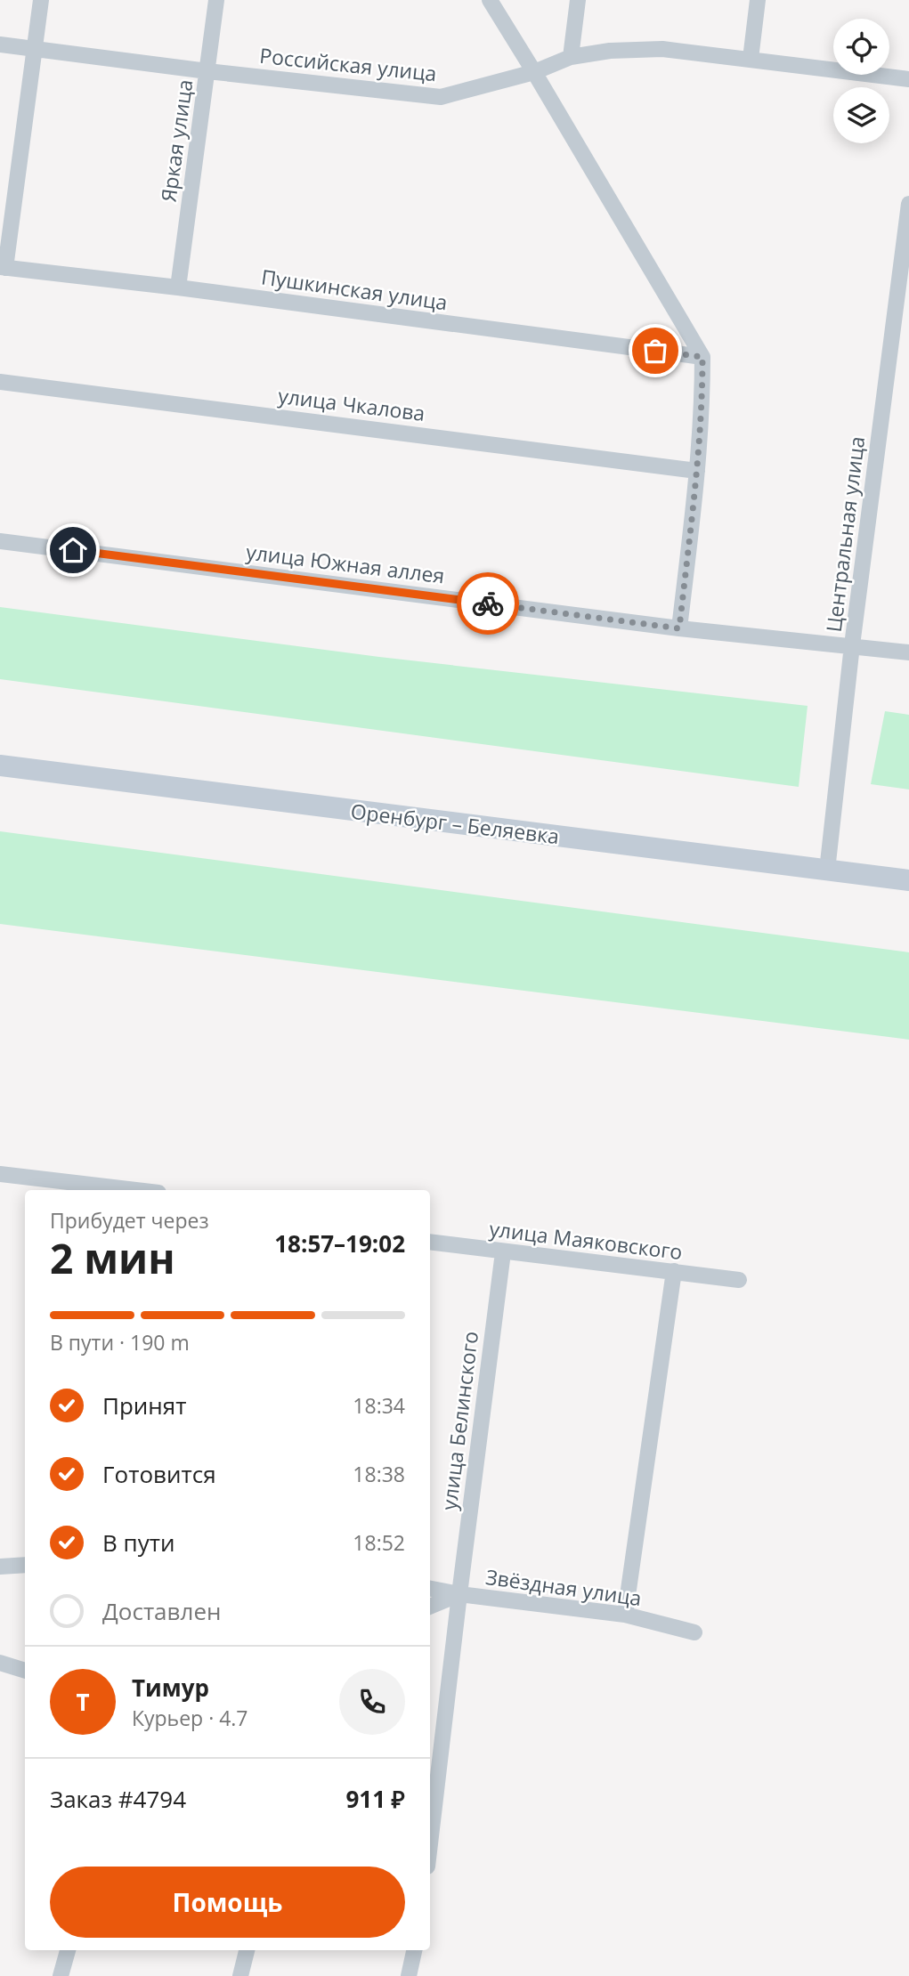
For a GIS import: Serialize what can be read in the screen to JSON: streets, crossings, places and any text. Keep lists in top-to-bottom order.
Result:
{
  "streets": {
    "main road": ["Оренбург – Беляевка"],
    "street": [
      "Российская улица",
      "Яркая улица",
      "Пушкинская улица",
      "улица Чкалова",
      "Центральная улица",
      "улица Южная аллея",
      "улица Маяковского",
      "улица Белинского",
      "Звёздная улица"
    ]
  },
  "crossings": [
    ["Российская улица", "Яркая улица"],
    ["Яркая улица", "Пушкинская улица"],
    ["Центральная улица", "улица Южная аллея"],
    ["Центральная улица", "Оренбург – Беляевка"],
    ["улица Маяковского", "улица Белинского"],
    ["улица Белинского", "Звёздная улица"]
  ],
  "page": {
    "heading": ["2 мин", "Прибудет через", "18:57–19:02"],
    "panel": [
      "Тимур",
      "Курьер · 4.7",
      "Заказ #4794",
      "911 ₽"
    ],
    "bar": "В пути · 190 m",
    "list": [
      ["Принят", "18:34"],
      ["Готовится", "18:38"],
      ["В пути", "18:52"],
      "Доставлен"
    ],
    "round": "Т",
    "buttons": "Помощь"
  }
}
